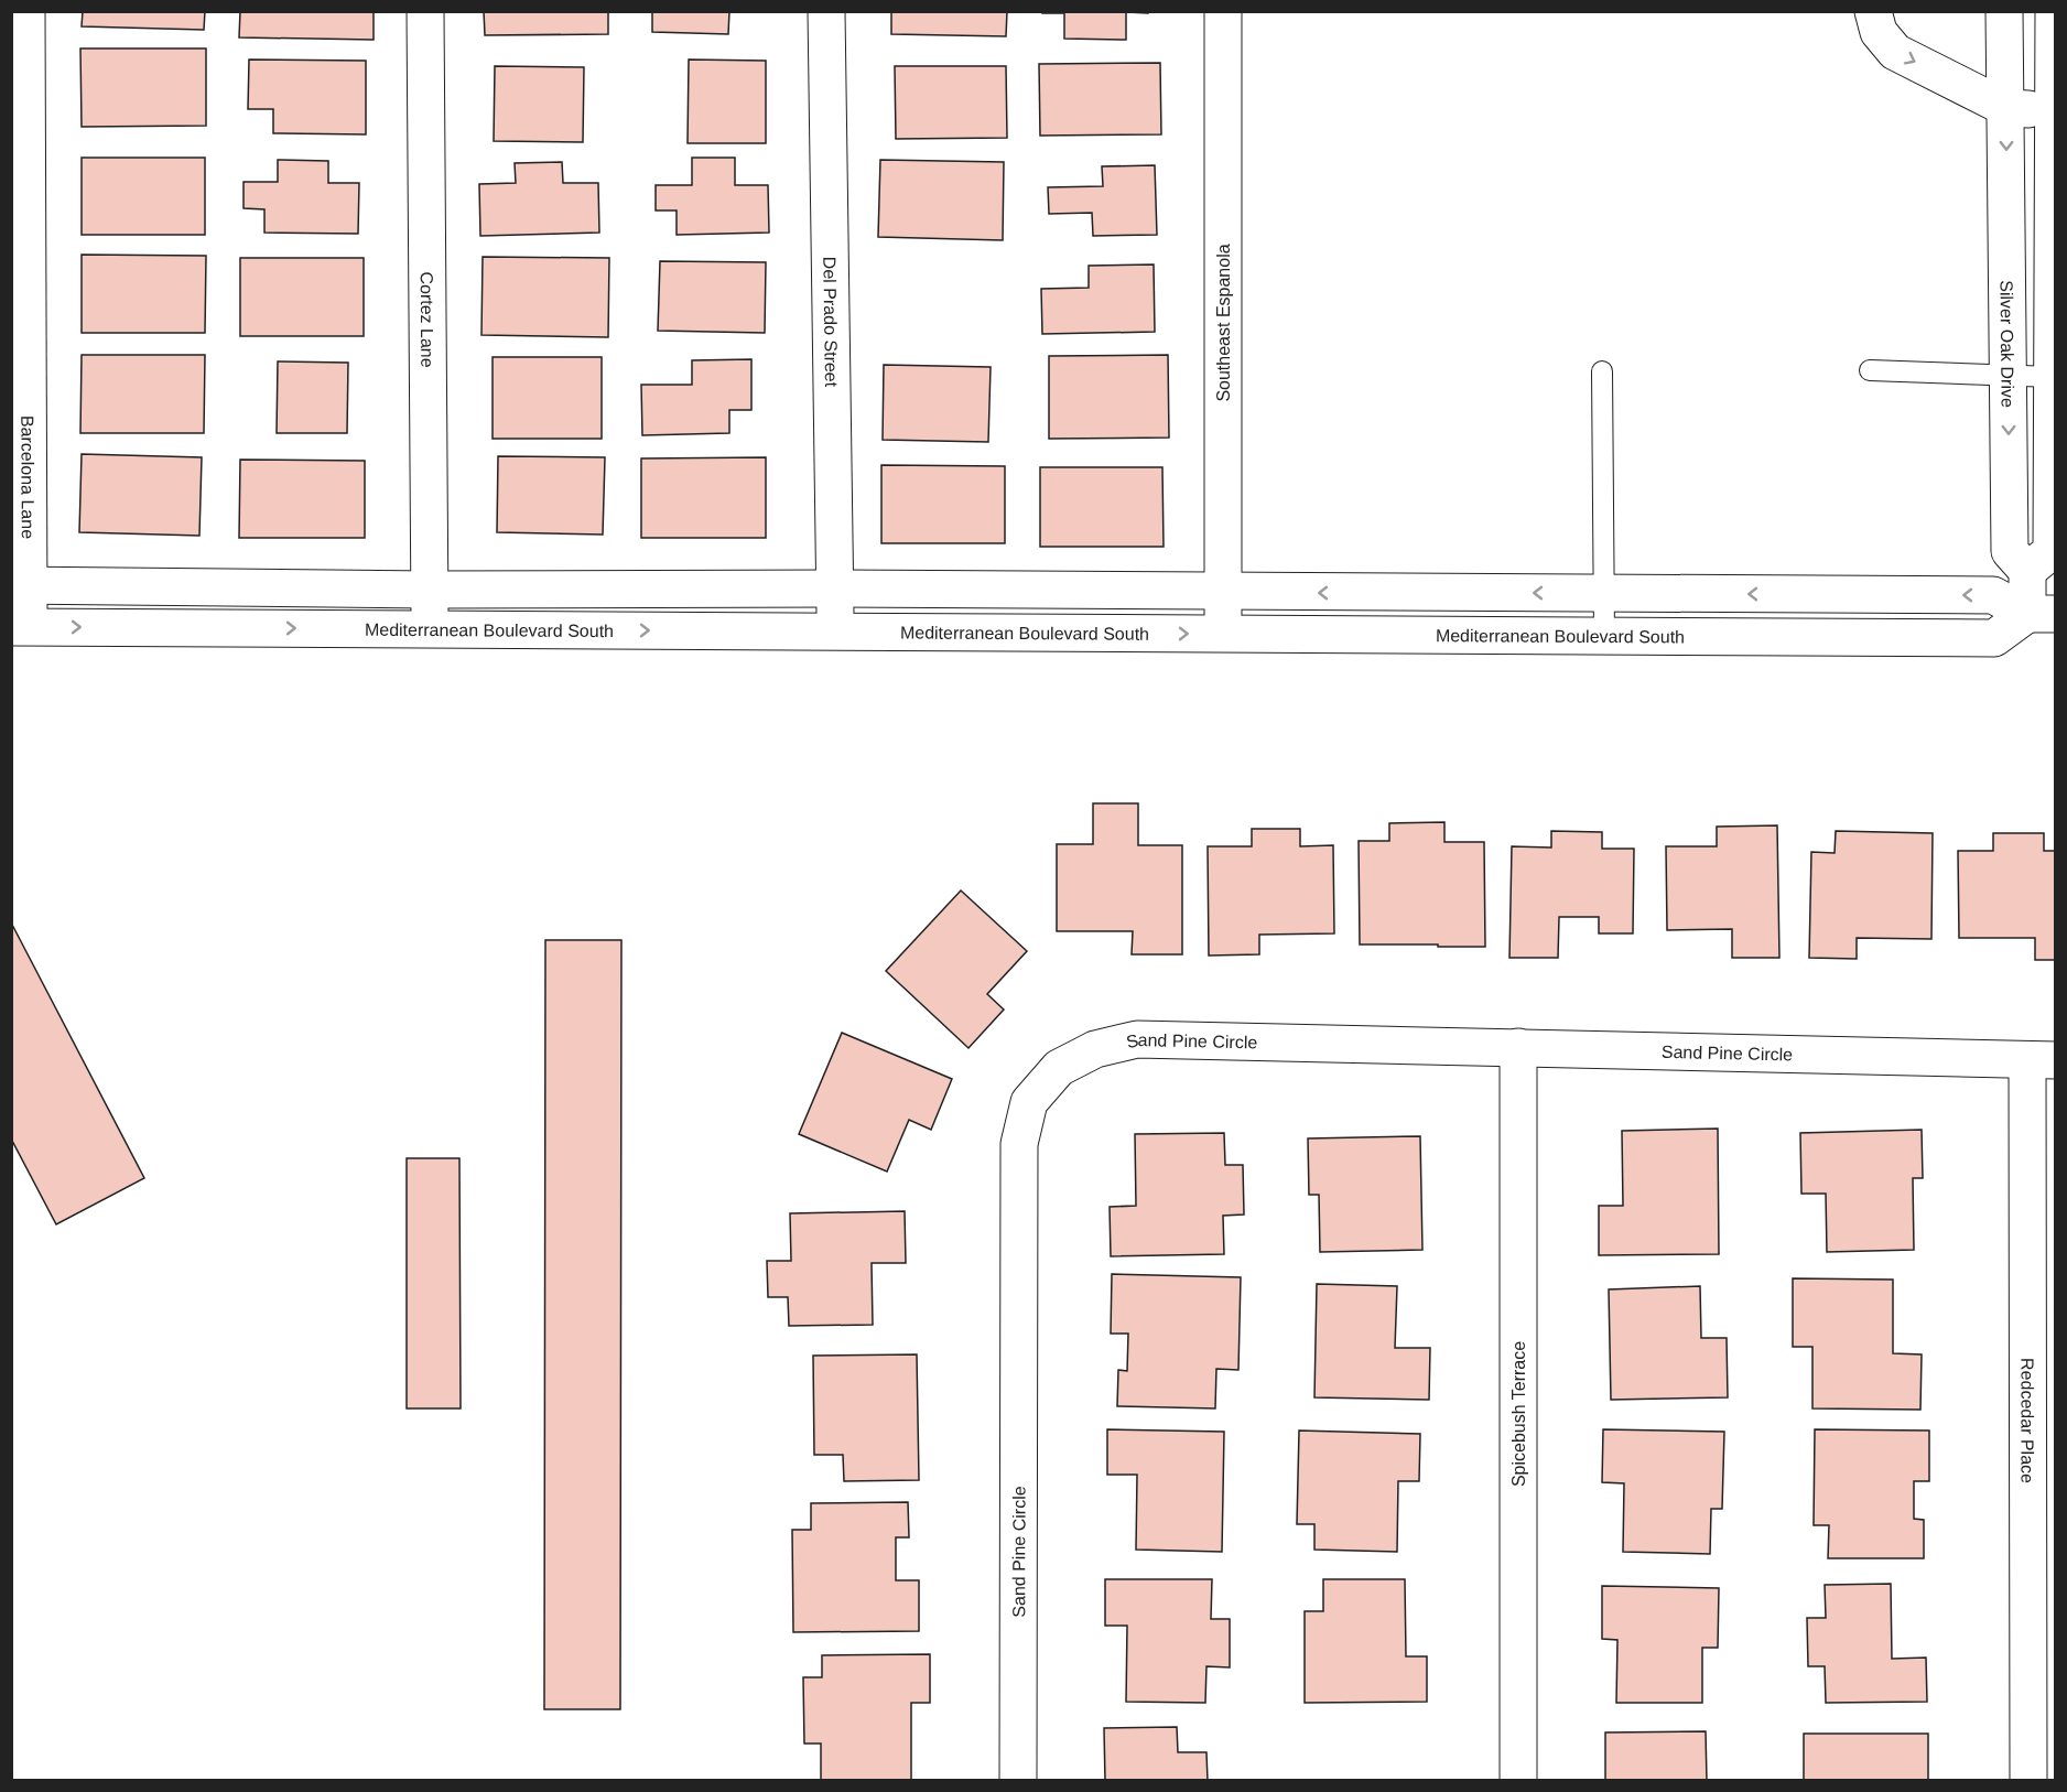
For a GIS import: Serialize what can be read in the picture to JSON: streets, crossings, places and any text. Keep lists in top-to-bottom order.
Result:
{
  "streets": {
    "street": [
      "Cortez Lane",
      "Del Prado Street",
      "Southeast Espanola",
      "Silver Oak Drive",
      "Barcelona Lane",
      "Mediterranean Boulevard South",
      "Sand Pine Circle",
      "Spicebush Terrace",
      "Redcedar Place"
    ]
  },
  "crossings": [
    ["Cortez Lane", "Mediterranean Boulevard South"],
    ["Del Prado Street", "Mediterranean Boulevard South"],
    ["Southeast Espanola", "Mediterranean Boulevard South"],
    ["Barcelona Lane", "Mediterranean Boulevard South"],
    ["Sand Pine Circle", "Spicebush Terrace"],
    ["Sand Pine Circle", "Redcedar Place"]
  ]
}
